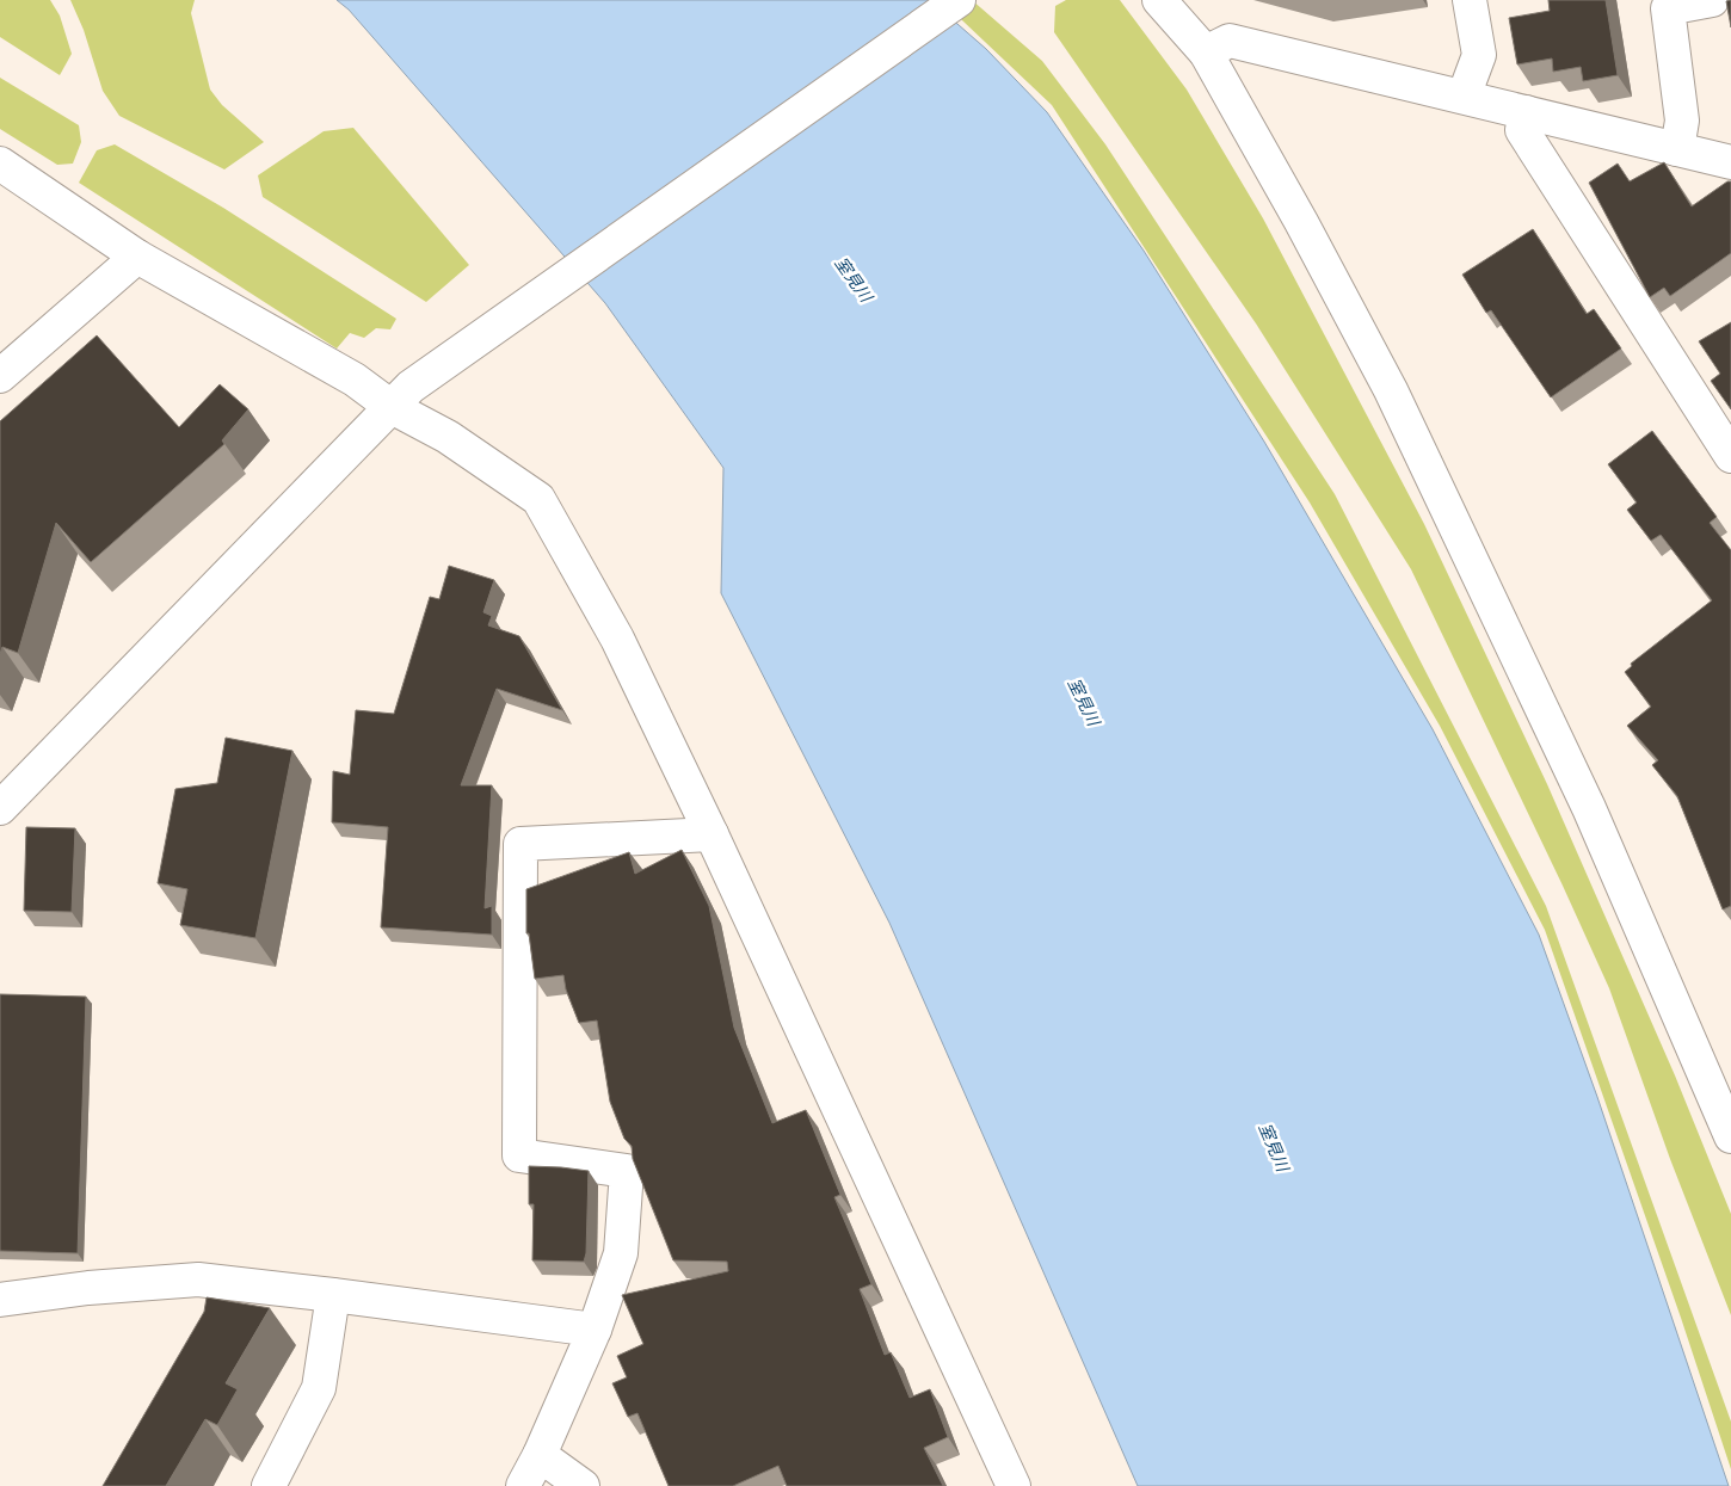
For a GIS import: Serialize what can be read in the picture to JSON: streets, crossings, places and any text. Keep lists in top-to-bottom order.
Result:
{
  "water": ["室見川"]
}
